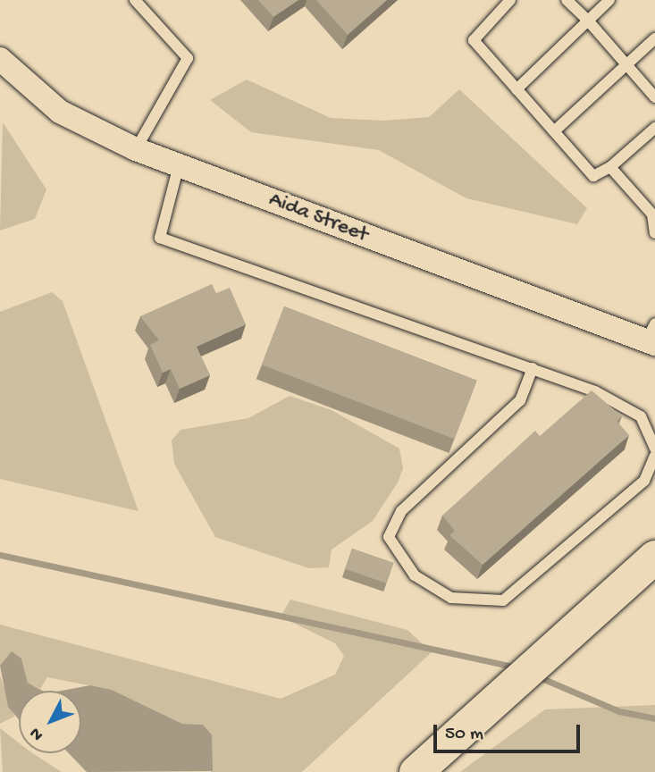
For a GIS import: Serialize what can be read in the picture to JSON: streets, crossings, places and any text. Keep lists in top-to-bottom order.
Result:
{
  "streets": {
    "street": ["Aida Street"]
  },
  "scale_bar": "50 m",
  "north": "bottom left"
}
